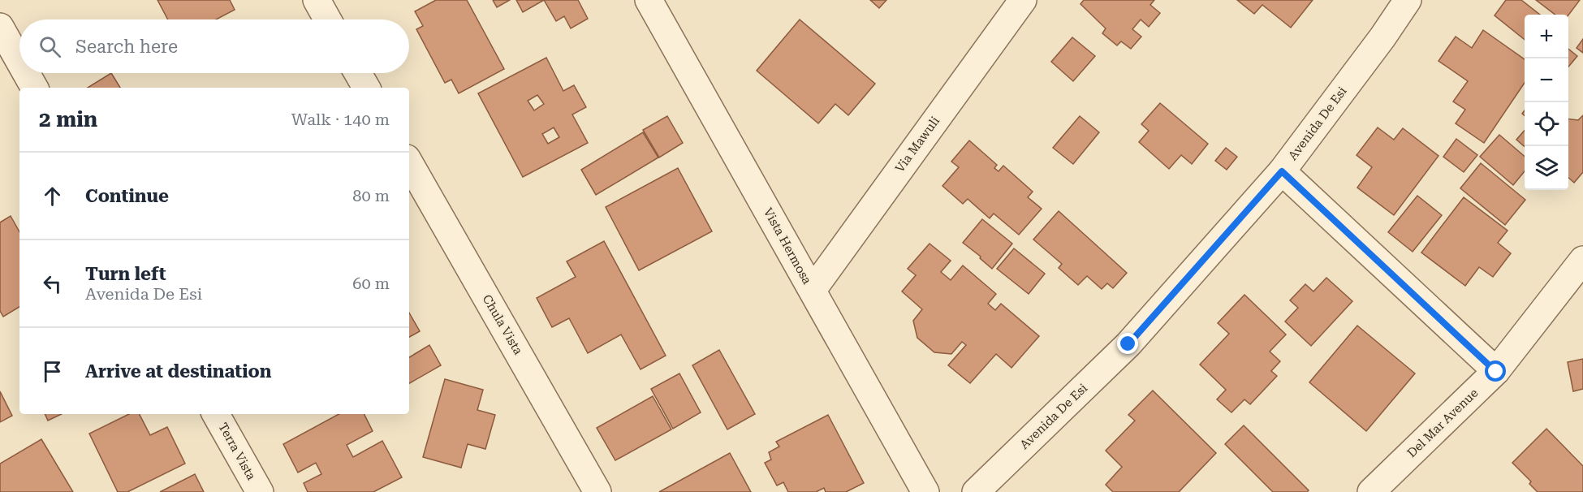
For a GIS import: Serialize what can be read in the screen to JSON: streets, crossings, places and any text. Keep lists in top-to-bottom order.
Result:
{
  "streets": {
    "street": [
      "Avenida De Esi",
      "Via Mawuli",
      "Vista Hermosa",
      "Chula Vista",
      "Del Mar Avenue",
      "Terra Vista"
    ]
  },
  "crossings": [
    ["Via Mawuli", "Vista Hermosa"]
  ],
  "page": {
    "map_buttons": ["+", "−"],
    "search": "Search here",
    "heading": ["2 min", "Walk · 140 m"],
    "list": [
      ["Continue", "80 m"],
      ["Turn left", "Avenida De Esi", "60 m"],
      "Arrive at destination"
    ]
  }
}
